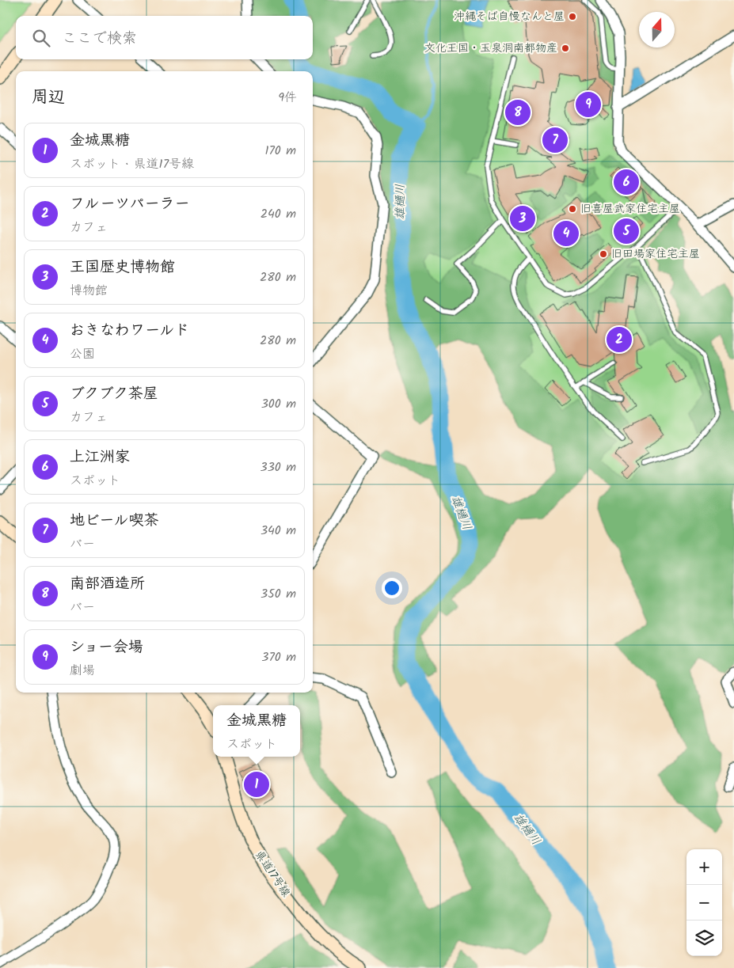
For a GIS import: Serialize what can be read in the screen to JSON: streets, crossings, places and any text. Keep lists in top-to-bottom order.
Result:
{
  "streets": {
    "main road": ["県道17号線"]
  },
  "water": ["雄樋川"],
  "places": [
    "沖縄そば自慢なんと屋",
    "文化王国・玉泉洞南都物産",
    "旧喜屋武家住宅主屋",
    "旧田場家住宅主屋"
  ],
  "north": "top",
  "page": {
    "search": "ここで検索",
    "heading": ["周辺", "9件"],
    "pins": [
      "9",
      "8",
      "7",
      "6",
      "3",
      "5",
      "4",
      "2",
      "1"
    ],
    "list": [
      {
        "mark": "1",
        "name": "金城黒糖",
        "note": "スポット · 県道17号線",
        "value": "170 m"
      },
      {
        "mark": "2",
        "name": "フルーツパーラー",
        "note": "カフェ",
        "value": "240 m"
      },
      {
        "mark": "3",
        "name": "王国歴史博物館",
        "note": "博物館",
        "value": "280 m"
      },
      {
        "mark": "4",
        "name": "おきなわワールド",
        "note": "公園",
        "value": "280 m"
      },
      {
        "mark": "5",
        "name": "ブクブク茶屋",
        "note": "カフェ",
        "value": "300 m"
      },
      {
        "mark": "6",
        "name": "上江洲家",
        "note": "スポット",
        "value": "330 m"
      },
      {
        "mark": "7",
        "name": "地ビール喫茶",
        "note": "バー",
        "value": "340 m"
      },
      {
        "mark": "8",
        "name": "南部酒造所",
        "note": "バー",
        "value": "350 m"
      },
      {
        "mark": "9",
        "name": "ショー会場",
        "note": "劇場",
        "value": "370 m"
      }
    ],
    "popup": ["金城黒糖", "スポット"],
    "map_buttons": ["+", "−"]
  }
}
